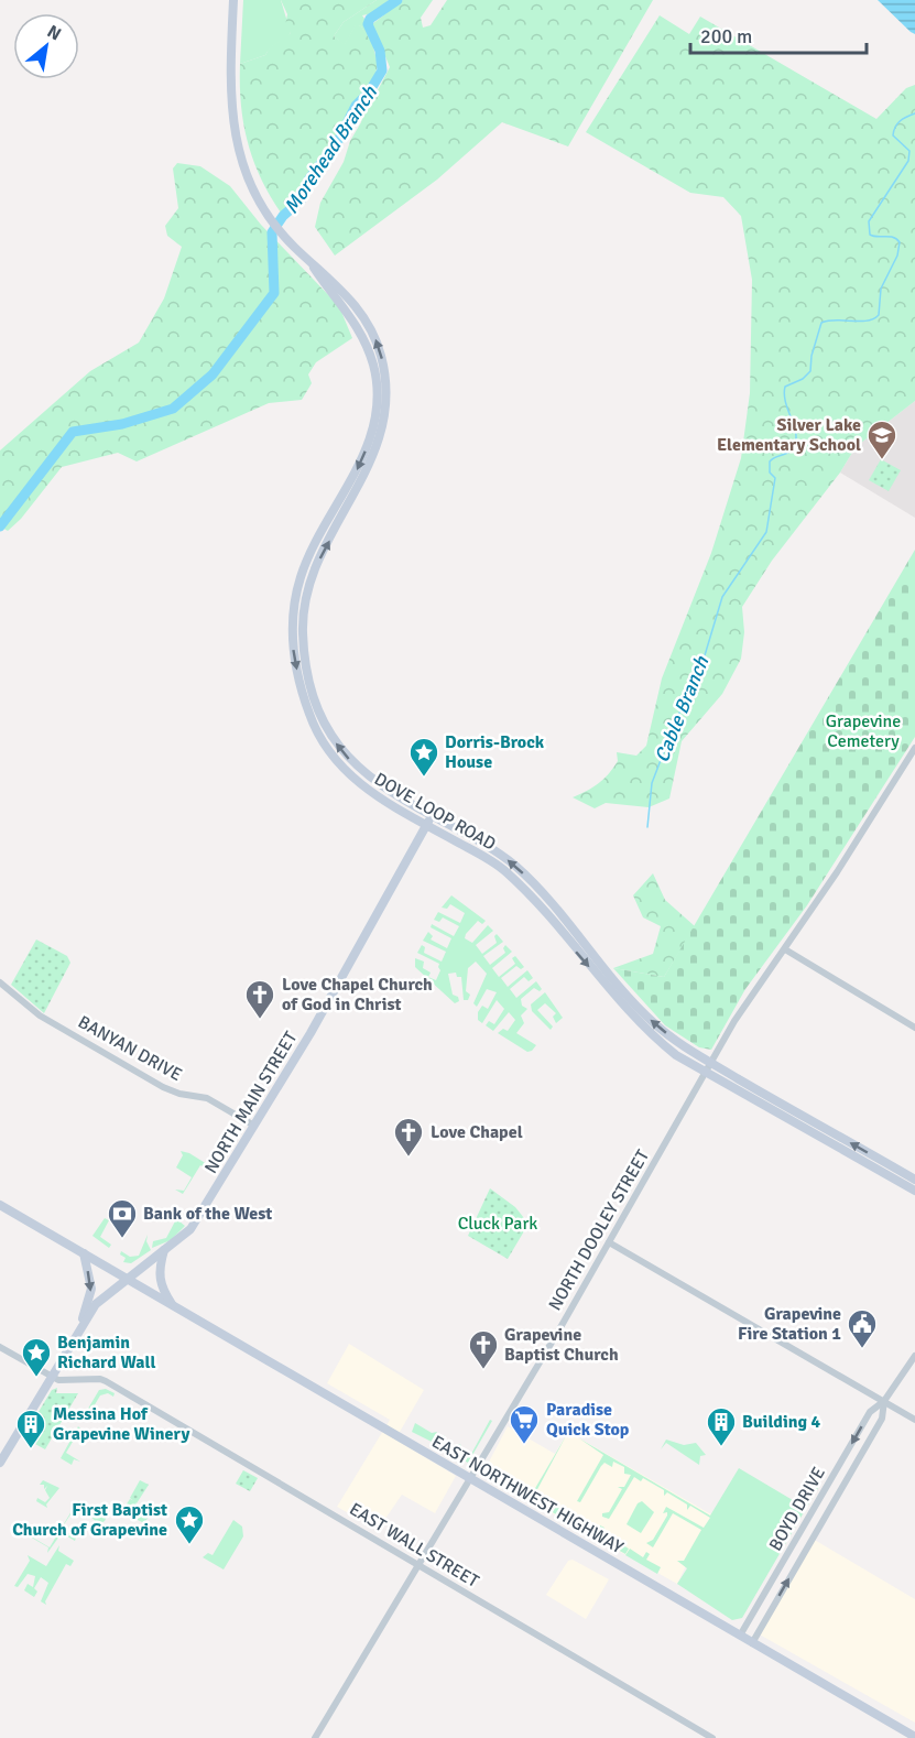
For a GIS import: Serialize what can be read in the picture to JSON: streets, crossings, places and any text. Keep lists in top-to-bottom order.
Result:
{
  "streets": {
    "main road": ["DOVE LOOP ROAD", "NORTH MAIN STREET", "EAST NORTHWEST HIGHWAY"],
    "street": [
      "BANYAN DRIVE",
      "NORTH DOOLEY STREET",
      "BOYD DRIVE",
      "EAST WALL STREET"
    ]
  },
  "crossings": [
    ["DOVE LOOP ROAD", "NORTH MAIN STREET"],
    ["DOVE LOOP ROAD", "NORTH DOOLEY STREET"],
    ["BANYAN DRIVE", "NORTH MAIN STREET"],
    ["NORTH MAIN STREET", "EAST NORTHWEST HIGHWAY"],
    ["NORTH DOOLEY STREET", "EAST NORTHWEST HIGHWAY"],
    ["NORTH DOOLEY STREET", "EAST WALL STREET"],
    ["EAST NORTHWEST HIGHWAY", "BOYD DRIVE"]
  ],
  "water": ["Morehead Branch", "Cable Branch"],
  "parks": ["Grapevine Cemetery", "Cluck Park"],
  "places": {
    "school or university": ["Silver Lake Elementary School"],
    "place": ["Dorris-Brock House", "Benjamin Richard Wall", "First Baptist Church of Grapevine"],
    "church": ["Love Chapel Church of God in Christ", "Love Chapel", "Grapevine Baptist Church"],
    "bank": ["Bank of the West"],
    "public building": ["Grapevine Fire Station 1"],
    "supermarket": ["Paradise Quick Stop"],
    "building": ["Building 4", "Messina Hof Grapevine Winery"]
  },
  "scale_bar": "200 m",
  "north": "top right"
}
